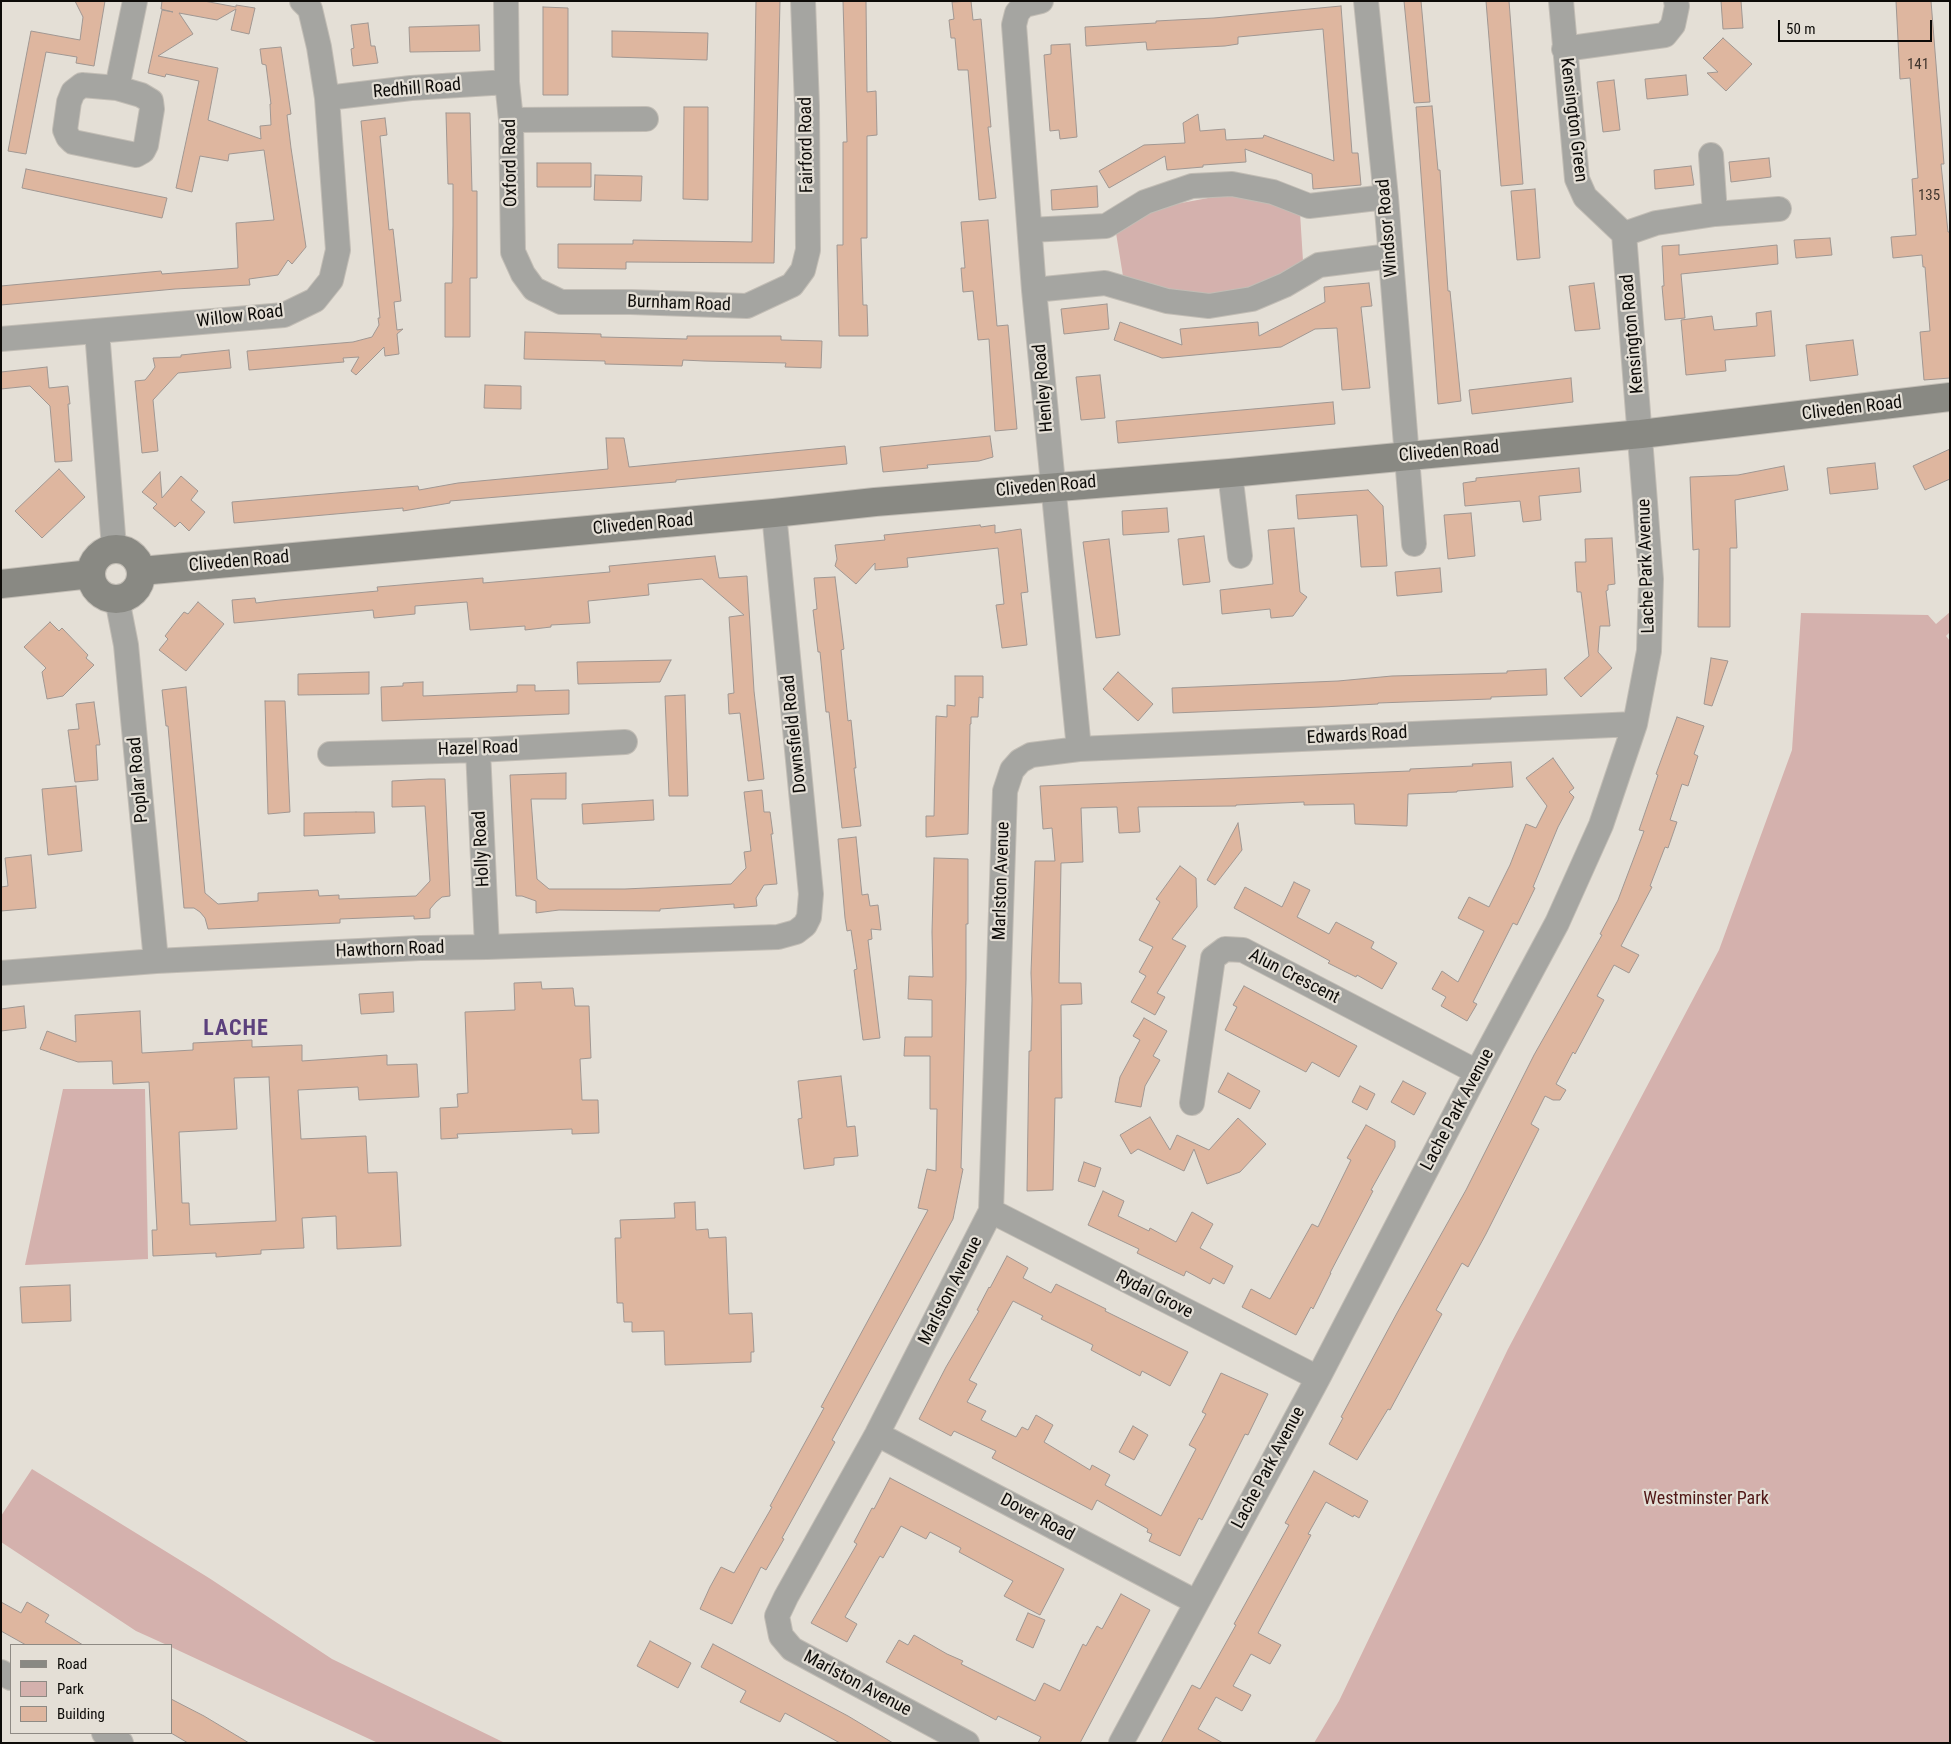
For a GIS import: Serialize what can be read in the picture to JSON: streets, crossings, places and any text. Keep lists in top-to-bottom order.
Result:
{
  "streets": {
    "street": [
      "Redhill Road",
      "Kensington Green",
      "Fairford Road",
      "Oxford Road",
      "Windsor Road",
      "Burnham Road",
      "Willow Road",
      "Kensington Road",
      "Henley Road",
      "Cliveden Road",
      "Lache Park Avenue",
      "Downsfield Road",
      "Edwards Road",
      "Hazel Road",
      "Poplar Road",
      "Holly Road",
      "Marlston Avenue",
      "Hawthorn Road",
      "Alun Crescent",
      "Rydal Grove",
      "Dover Road"
    ]
  },
  "crossings": [
    ["Redhill Road", "Oxford Road"],
    ["Redhill Road", "Willow Road"],
    ["Kensington Green", "Kensington Road"],
    ["Fairford Road", "Burnham Road"],
    ["Oxford Road", "Burnham Road"],
    ["Windsor Road", "Cliveden Road"],
    ["Kensington Road", "Cliveden Road"],
    ["Kensington Road", "Lache Park Avenue"],
    ["Henley Road", "Cliveden Road"],
    ["Henley Road", "Edwards Road"],
    ["Henley Road", "Marlston Avenue"],
    ["Cliveden Road", "Lache Park Avenue"],
    ["Cliveden Road", "Downsfield Road"],
    ["Cliveden Road", "Poplar Road"],
    ["Lache Park Avenue", "Edwards Road"],
    ["Lache Park Avenue", "Alun Crescent"],
    ["Lache Park Avenue", "Rydal Grove"],
    ["Lache Park Avenue", "Dover Road"],
    ["Downsfield Road", "Hawthorn Road"],
    ["Edwards Road", "Marlston Avenue"],
    ["Hazel Road", "Holly Road"],
    ["Poplar Road", "Hawthorn Road"],
    ["Holly Road", "Hawthorn Road"],
    ["Marlston Avenue", "Rydal Grove"],
    ["Marlston Avenue", "Dover Road"]
  ],
  "districts": ["LACHE"],
  "parks": ["Westminster Park"],
  "house_numbers": ["141", "135"],
  "legend": ["Road", "Park", "Building"],
  "scale_bar": "50 m"
}
